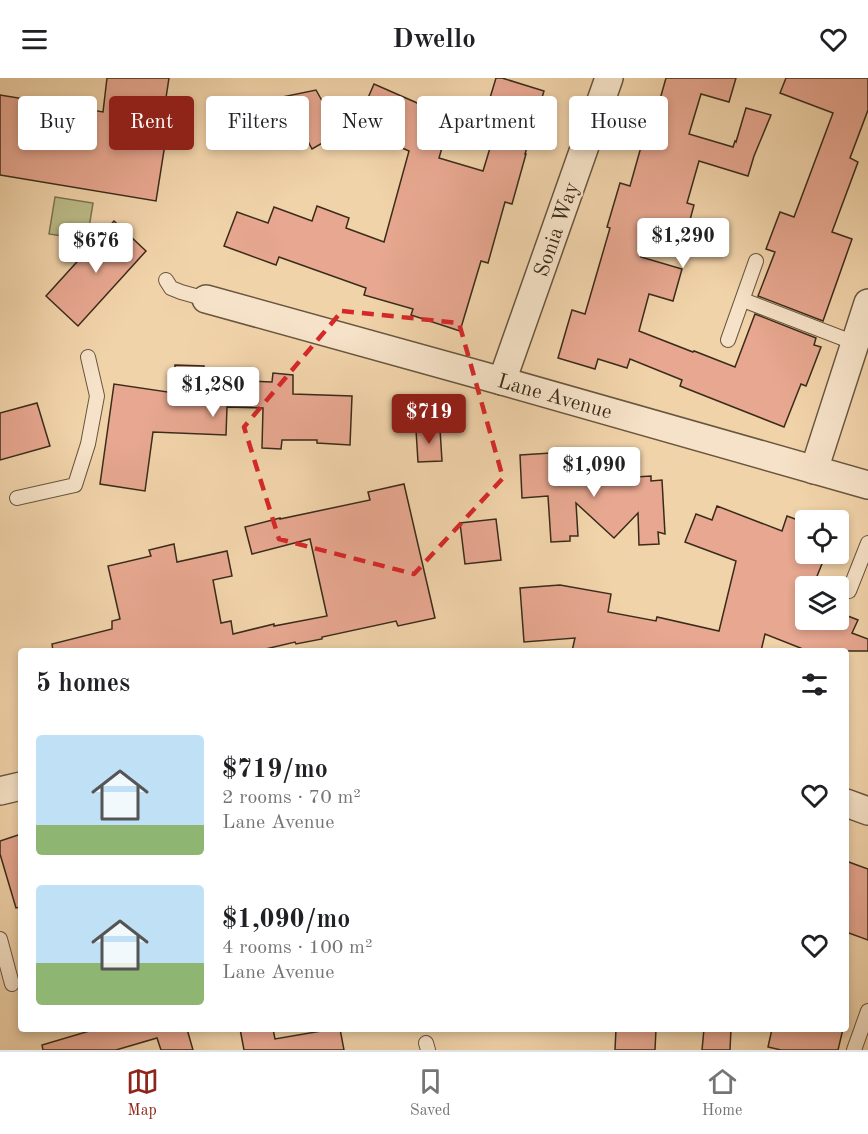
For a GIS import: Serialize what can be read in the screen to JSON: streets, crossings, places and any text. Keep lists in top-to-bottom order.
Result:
{
  "streets": {
    "street": ["Sonia Way", "Lane Avenue"]
  },
  "crossings": [
    ["Sonia Way", "Lane Avenue"]
  ],
  "page": {
    "header": "Dwello",
    "chip": [
      "Buy",
      "Rent",
      "Filters",
      "New",
      "Apartment",
      "House"
    ],
    "price": [
      "$1,290",
      "$676",
      "$1,280",
      "$719",
      "$1,090"
    ],
    "heading": "5 homes",
    "list": [
      {
        "name": "$719/mo",
        "note": "2 rooms · 70 m² · Lane Avenue"
      },
      {
        "name": "$1,090/mo",
        "note": "4 rooms · 100 m² · Lane Avenue"
      }
    ],
    "tabs": ["Map", "Saved", "Home"]
  }
}
